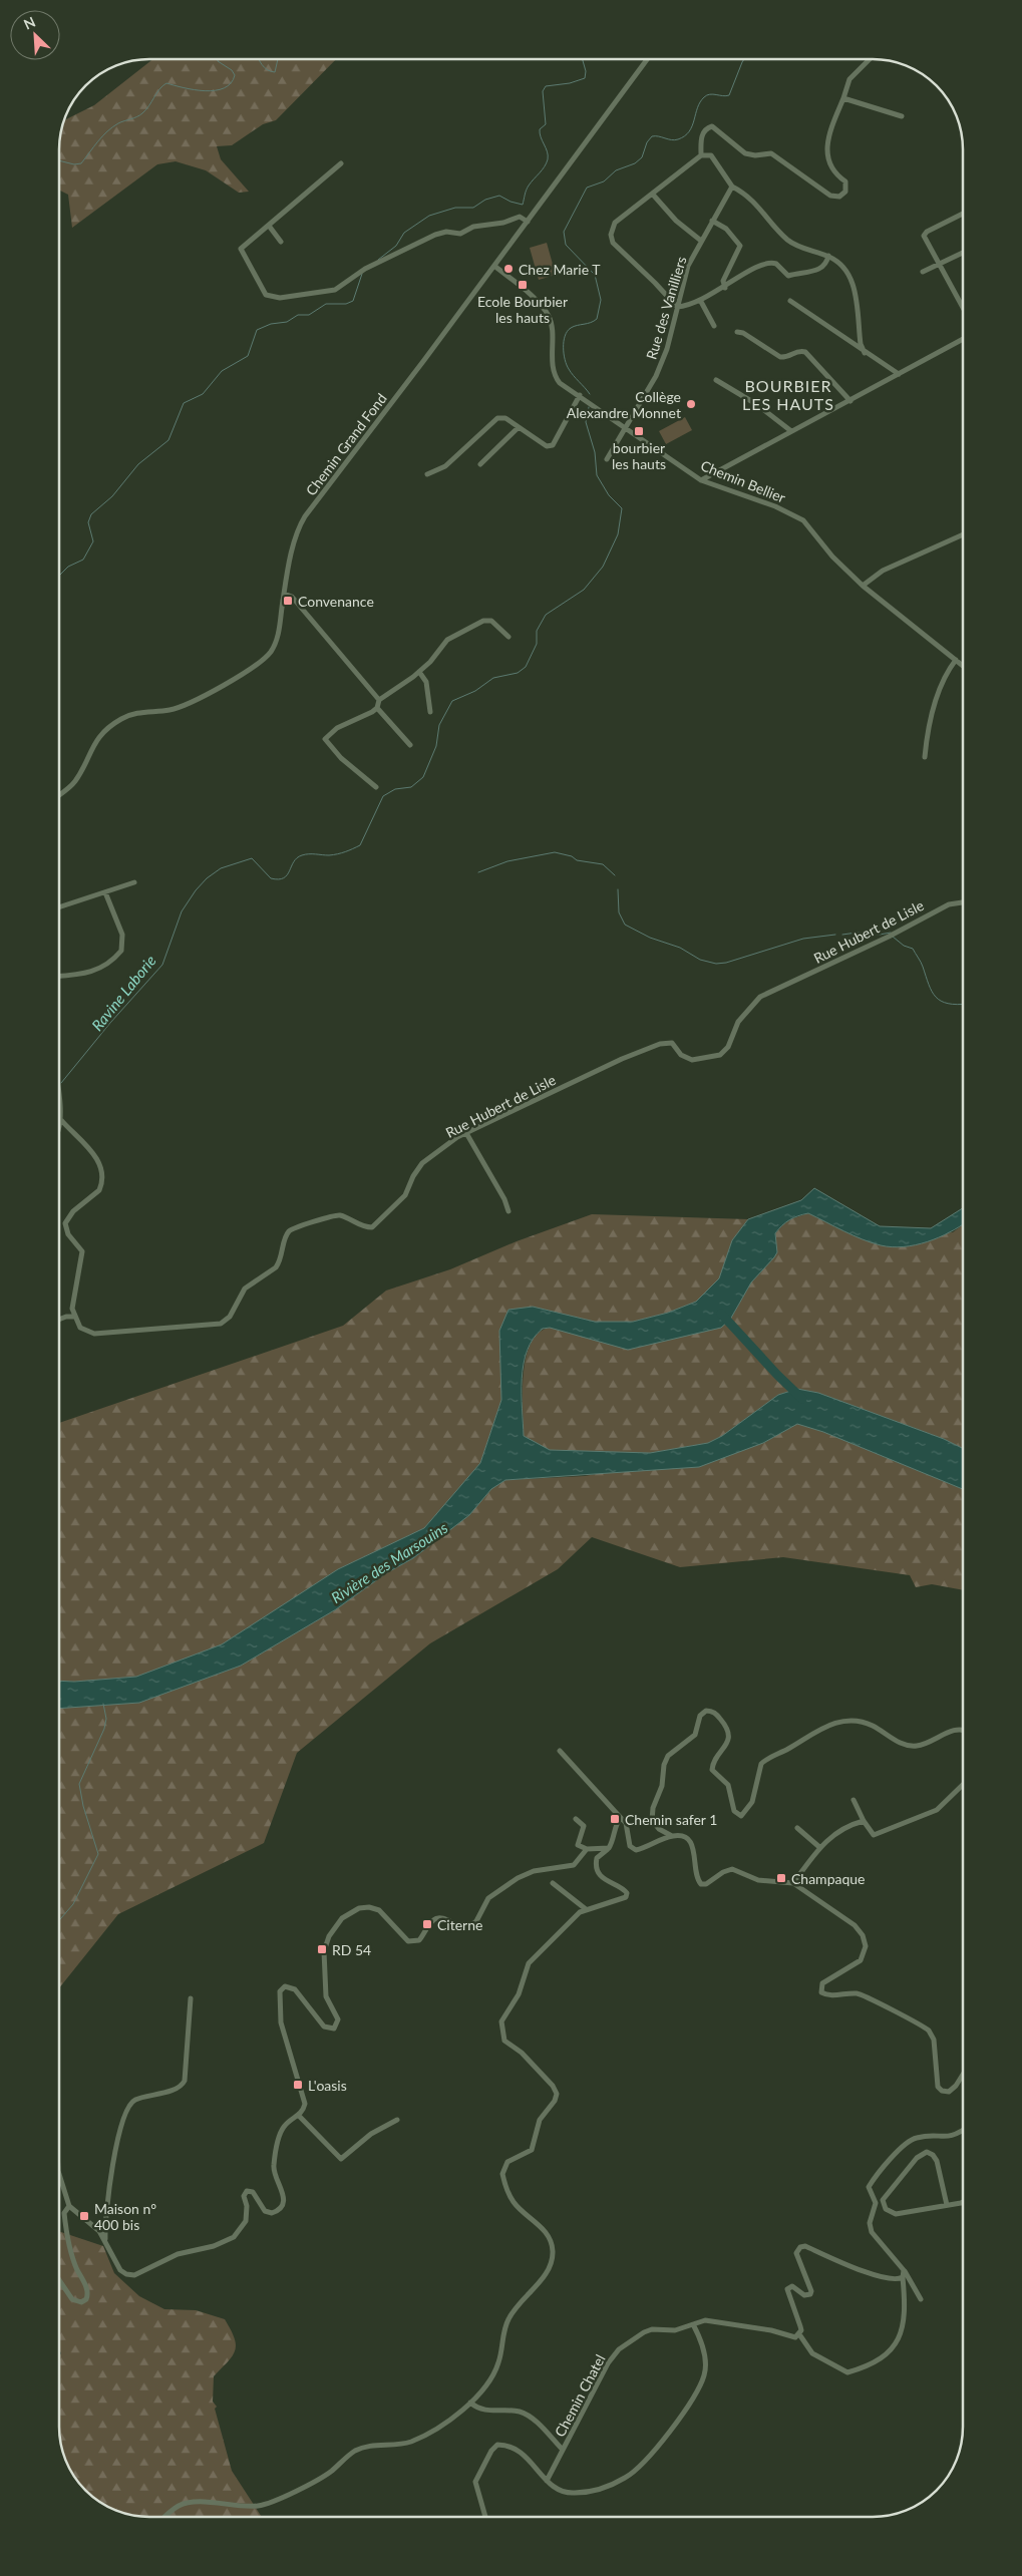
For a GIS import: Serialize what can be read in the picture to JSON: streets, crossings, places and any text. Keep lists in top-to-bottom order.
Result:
{
  "streets": {
    "street": [
      "Rue des Vanilliers",
      "Chemin Grand Fond",
      "Chemin Bellier",
      "Rue Hubert de Lisle",
      "Chemin Chatel"
    ]
  },
  "crossings": [
    ["Rue des Vanilliers", "Chemin Bellier"],
    ["Chemin Grand Fond", "Chemin Bellier"]
  ],
  "districts": ["BOURBIER LES HAUTS"],
  "water": ["Ravine Laborie", "Rivière des Marsouins"],
  "places": {
    "other": ["Chez Marie T", "Collège Alexandre Monnet"],
    "transit": [
      "Ecole Bourbier les hauts",
      "bourbier les hauts",
      "Convenance",
      "Chemin safer 1",
      "Champaque",
      "Citerne",
      "RD 54",
      "L'oasis",
      "Maison n° 400 bis"
    ]
  },
  "north": "top left"
}
